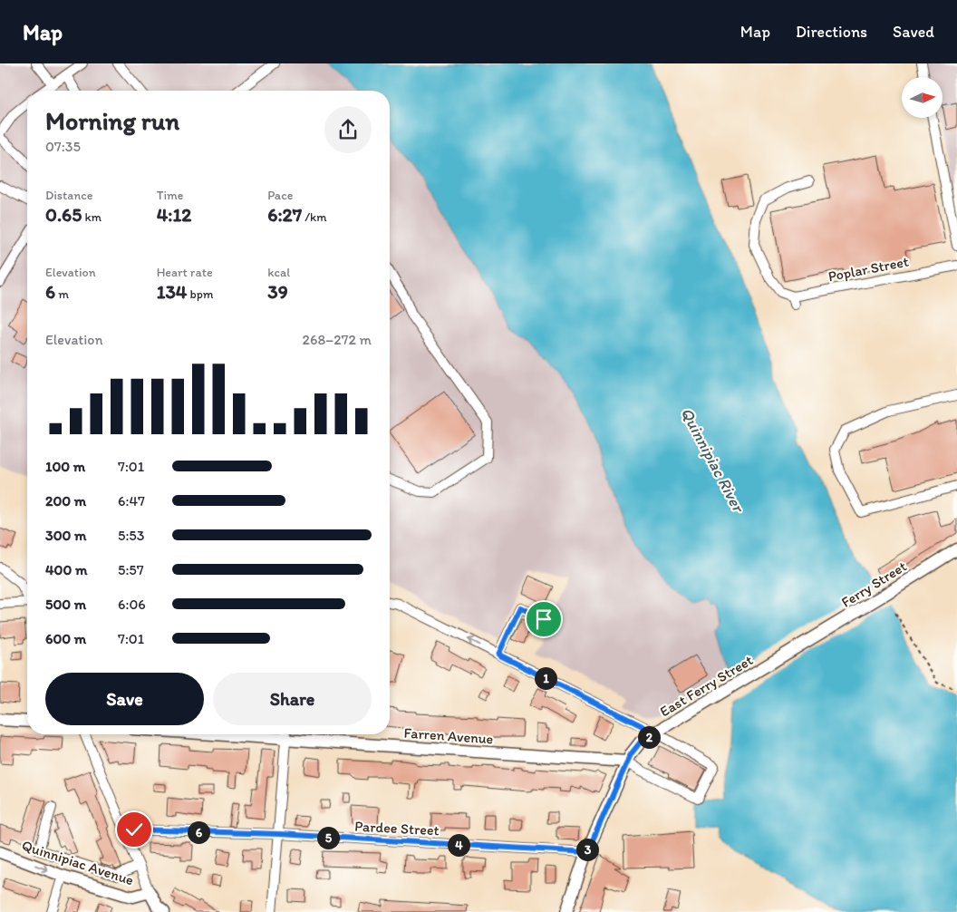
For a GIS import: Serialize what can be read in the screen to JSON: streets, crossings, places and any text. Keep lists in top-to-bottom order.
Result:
{
  "streets": {
    "main road": [
      "Ferry Street",
      "East Ferry Street",
      "Farren Avenue",
      "Quinnipiac Avenue"
    ],
    "street": ["Poplar Street", "Pardee Street"]
  },
  "crossings": [
    ["Ferry Street", "East Ferry Street"],
    ["East Ferry Street", "Farren Avenue"],
    ["East Ferry Street", "Pardee Street"]
  ],
  "one_way": ["Quinnipiac Avenue"],
  "water": ["Quinnipiac River"],
  "north": "right",
  "page": {
    "header": "Map",
    "nav": ["Map", "Directions", "Saved"],
    "heading": ["Morning run", "07:35"],
    "stats": [
      ["Distance", "0.65 km"],
      ["Time", "4:12"],
      ["Pace", "6:27 /km"],
      ["Elevation", "6 m"],
      ["Heart rate", "134 bpm"],
      ["kcal", "39"]
    ],
    "chart": ["Elevation", "268–272 m"],
    "list": [
      {
        "name": "100 m",
        "note": "7:01"
      },
      {
        "name": "200 m",
        "note": "6:47"
      },
      {
        "name": "300 m",
        "note": "5:53"
      },
      {
        "name": "400 m",
        "note": "5:57"
      },
      {
        "name": "500 m",
        "note": "6:06"
      },
      {
        "name": "600 m",
        "note": "7:01"
      }
    ],
    "buttons": ["Save", "Share"],
    "pins": [
      "1",
      "2",
      "6",
      "5",
      "4",
      "3"
    ]
  }
}
